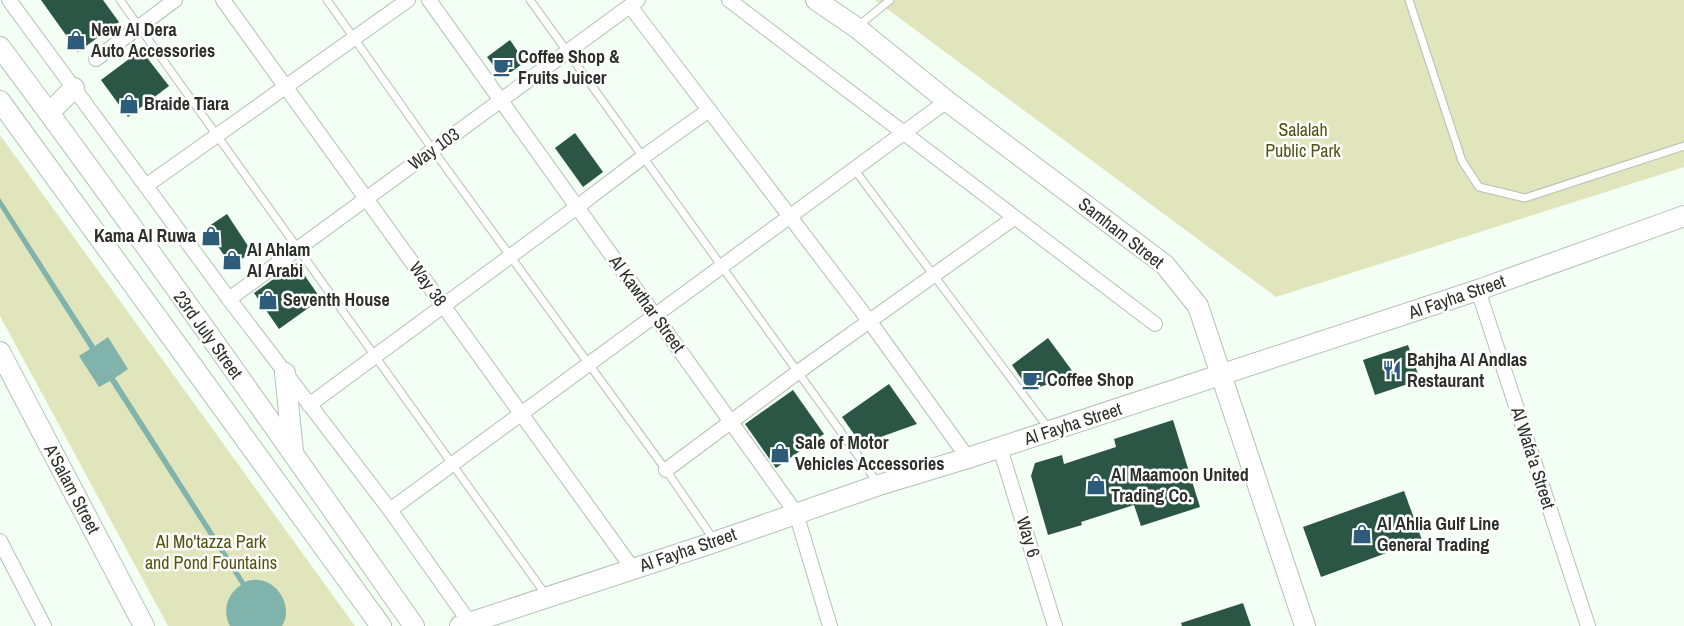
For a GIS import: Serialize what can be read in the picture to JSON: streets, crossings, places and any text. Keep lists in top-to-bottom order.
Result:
{
  "streets": {
    "street": [
      "Way 103",
      "Samham Street",
      "Way 38",
      "Al Fayha Street",
      "Al Kawthar Street",
      "23rd July Street",
      "Al Wafa'a Street",
      "A'Salam Street",
      "Way 6"
    ]
  },
  "crossings": [
    ["Way 103", "Way 38"],
    ["Way 103", "Al Kawthar Street"],
    ["Samham Street", "Al Fayha Street"],
    ["Way 38", "Al Fayha Street"],
    ["Al Fayha Street", "Al Kawthar Street"],
    ["Al Fayha Street", "Al Wafa'a Street"],
    ["Al Fayha Street", "Way 6"]
  ],
  "parks": ["Salalah Public Park", "Al Mo'tazza Park and Pond Fountains"],
  "places": {
    "shop": [
      "New Al Dera Auto Accessories",
      "Braide Tiara",
      "Kama Al Ruwa",
      "Al Ahlam Al Arabi",
      "Seventh House",
      "Sale of Motor Vehicles Accessories",
      "Al Maamoon United Trading Co.",
      "Al Ahlia Gulf Line General Trading"
    ],
    "cafe": ["Coffee Shop & Fruits Juicer", "Coffee Shop"],
    "restaurant": ["Bahjha Al Andlas Restaurant"]
  }
}
